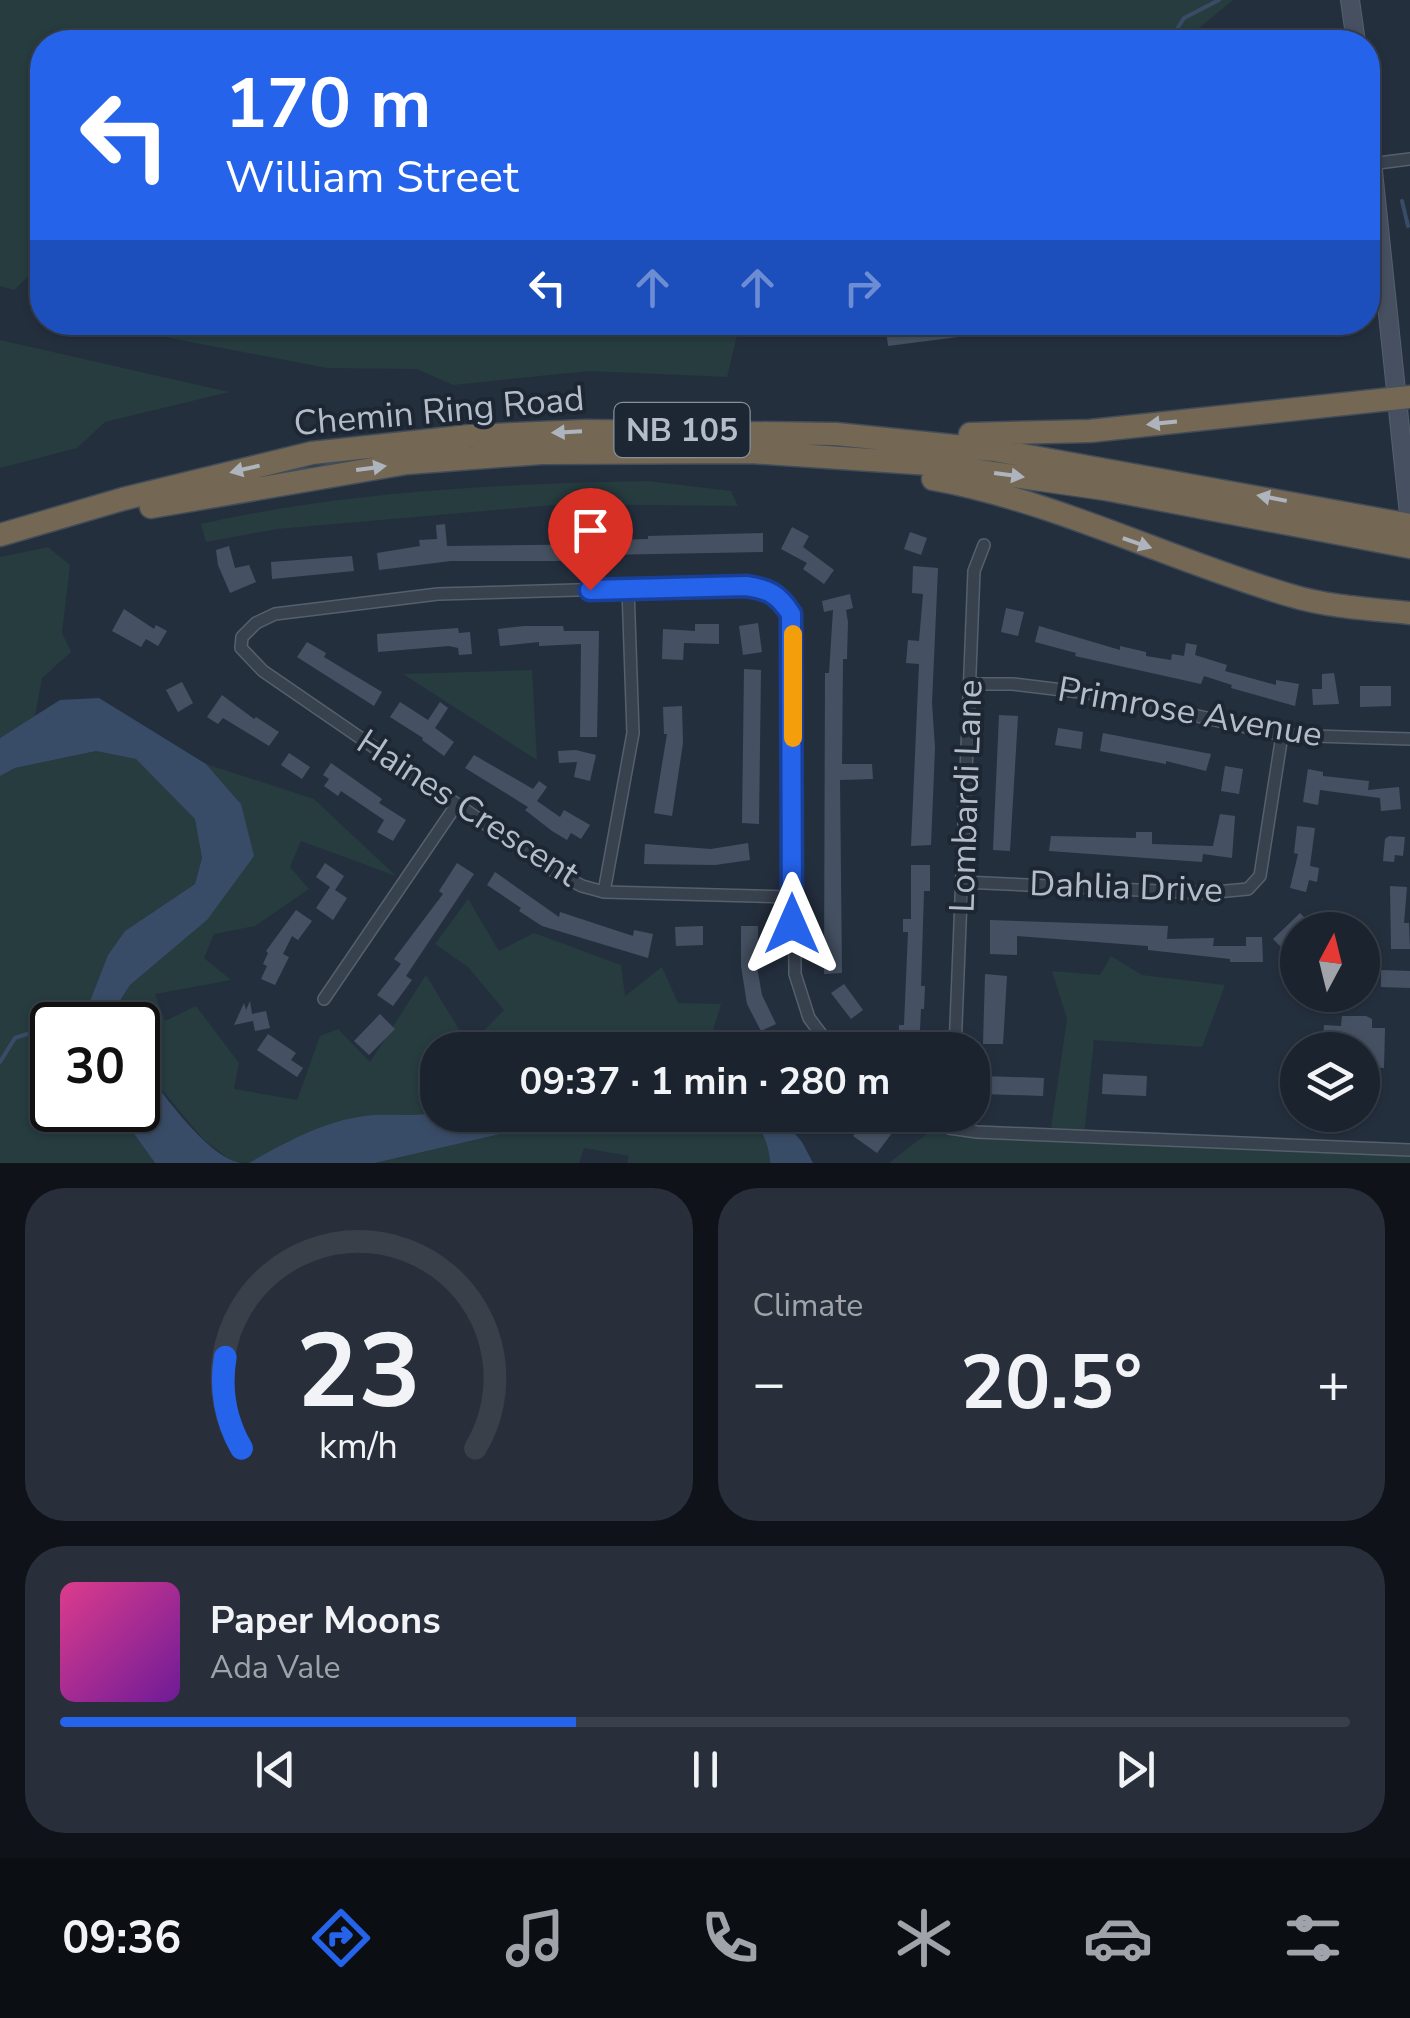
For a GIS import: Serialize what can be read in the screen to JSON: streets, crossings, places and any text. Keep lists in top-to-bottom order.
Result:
{
  "streets": {
    "highway": ["Chemin Ring Road", "NB 105"],
    "street": [
      "Primrose Avenue",
      "Lombardi Lane",
      "Haines Crescent",
      "Dahlia Drive"
    ]
  },
  "crossings": [
    ["Chemin Ring Road", "NB 105"],
    ["Primrose Avenue", "Lombardi Lane"],
    ["Primrose Avenue", "Dahlia Drive"],
    ["Lombardi Lane", "Dahlia Drive"]
  ],
  "north": "top",
  "page": {
    "turn": ["170 m", "William Street"],
    "limit": "30",
    "trip": "09:37 · 1 min · 280 m",
    "tile": "Climate",
    "heat": ["−", "20.5°", "+"],
    "song": ["Paper Moons", "Ada Vale"],
    "tabs": "09:36",
    "gauge": ["23", "km/h"]
  }
}
